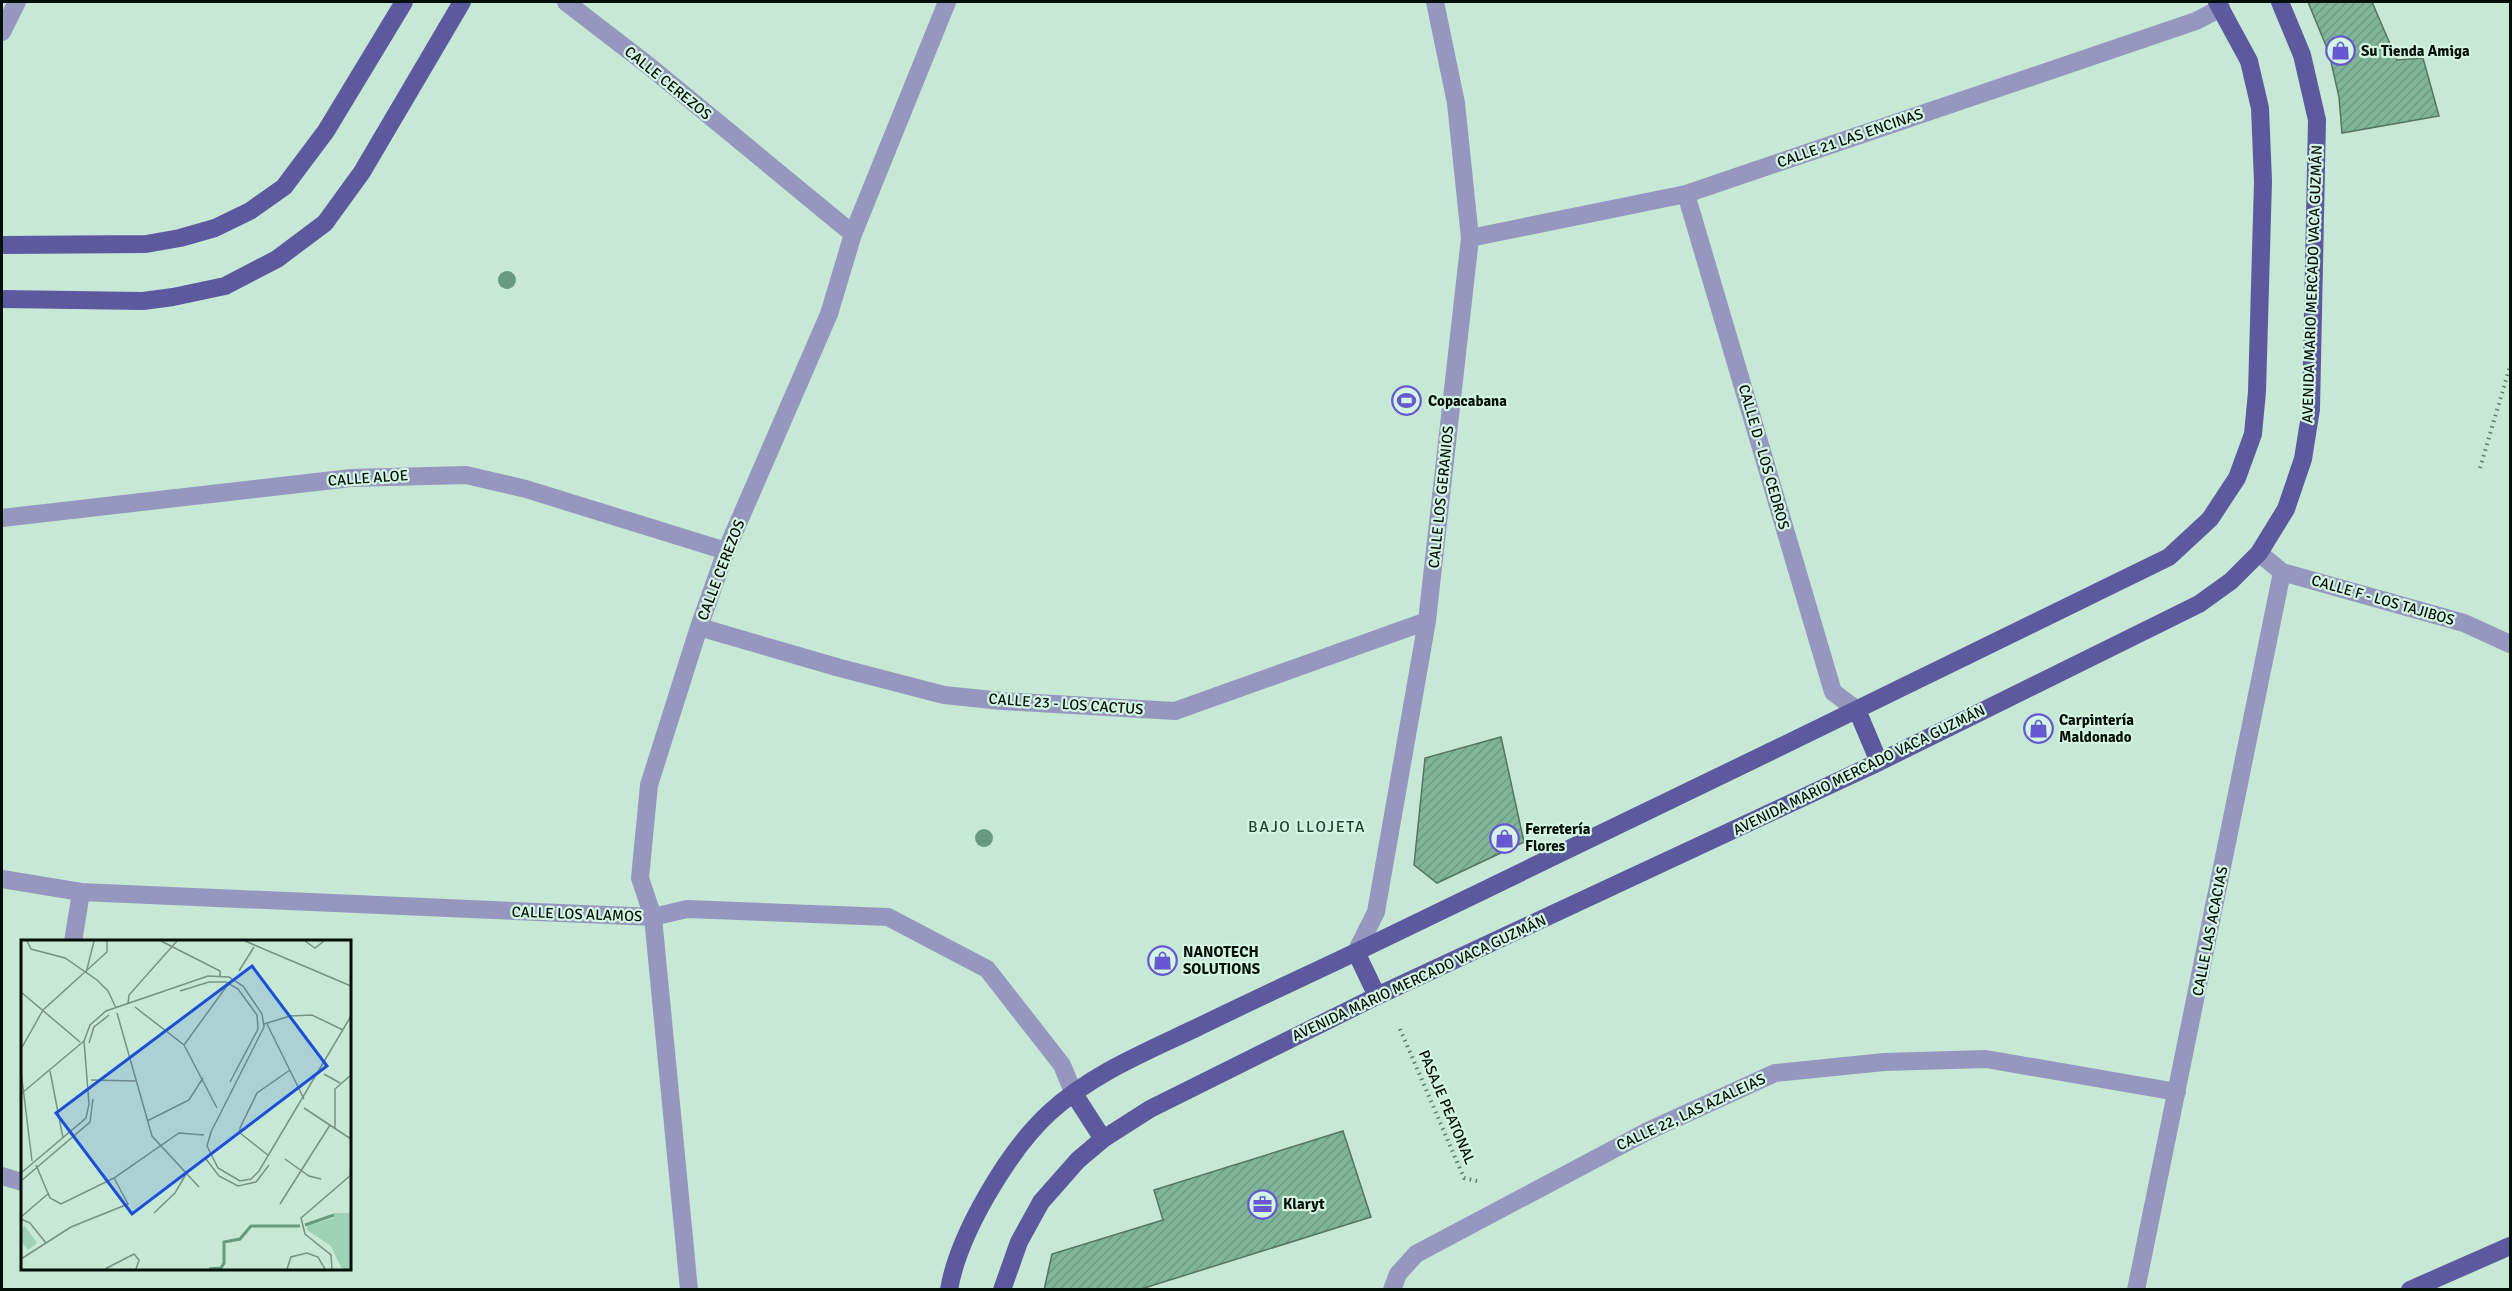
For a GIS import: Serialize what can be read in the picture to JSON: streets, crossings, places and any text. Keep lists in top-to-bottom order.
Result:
{
  "streets": {
    "main road": ["AVENIDA MARIO MERCADO VACA GUZMÁN"],
    "street": [
      "CALLE CEREZOS",
      "CALLE 21 LAS ENCINAS",
      "CALLE D - LOS CEDROS",
      "CALLE ALOE",
      "CALLE LOS GERANIOS",
      "CALLE F - LOS TAJIBOS",
      "CALLE 23 - LOS CACTUS",
      "CALLE LOS ALAMOS",
      "CALLE LAS ACACIAS",
      "CALLE 22, LAS AZALEIAS"
    ],
    "path": ["PASAJE PEATONAL"]
  },
  "crossings": [
    ["CALLE CEREZOS", "CALLE ALOE"],
    ["CALLE CEREZOS", "CALLE 23 - LOS CACTUS"],
    ["CALLE CEREZOS", "CALLE LOS ALAMOS"],
    ["CALLE 21 LAS ENCINAS", "CALLE D - LOS CEDROS"],
    ["CALLE 21 LAS ENCINAS", "CALLE LOS GERANIOS"],
    ["AVENIDA MARIO MERCADO VACA GUZMÁN", "CALLE F - LOS TAJIBOS"],
    ["CALLE LOS GERANIOS", "CALLE 23 - LOS CACTUS"],
    ["CALLE F - LOS TAJIBOS", "CALLE LAS ACACIAS"],
    ["CALLE LAS ACACIAS", "CALLE 22, LAS AZALEIAS"],
    ["PASAJE PEATONAL", "CALLE 22, LAS AZALEIAS"]
  ],
  "districts": ["BAJO LLOJETA"],
  "places": {
    "shop": [
      "Su Tienda Amiga",
      "Carpintería Maldonado",
      "Ferretería Flores",
      "NANOTECH SOLUTIONS"
    ],
    "sports": ["Copacabana"],
    "office": ["Klaryt"]
  }
}
